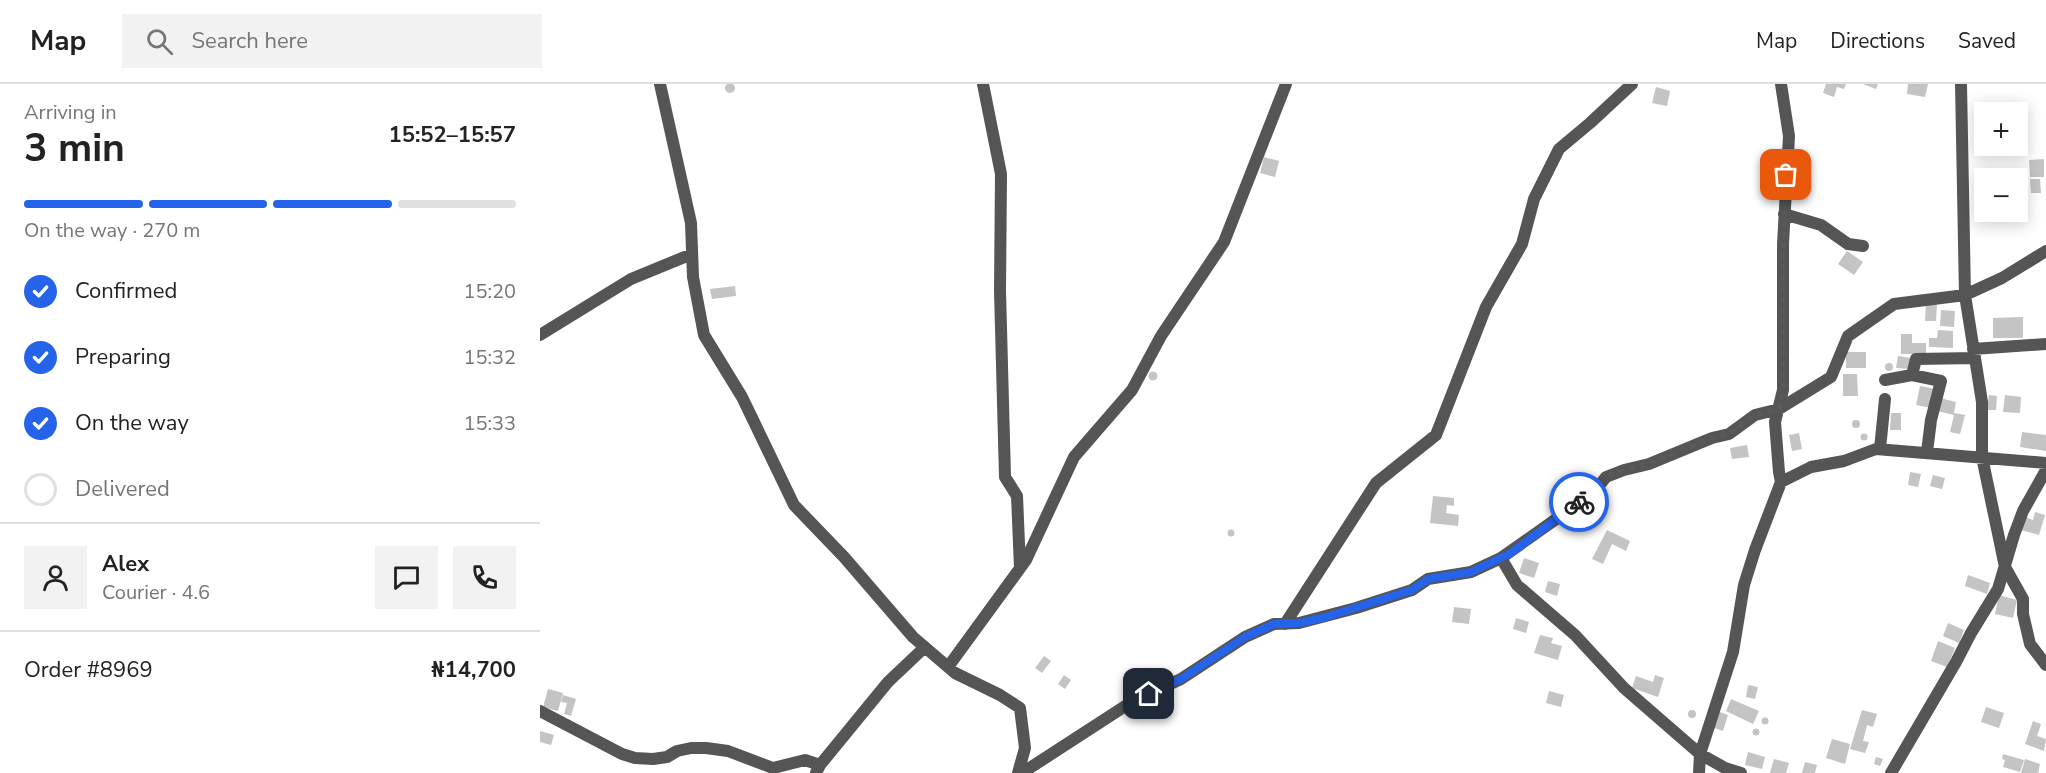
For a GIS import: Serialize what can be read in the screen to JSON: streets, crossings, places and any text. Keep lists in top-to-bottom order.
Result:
{
  "page": {
    "header": "Map",
    "search": "Search here",
    "nav": ["Map", "Directions", "Saved"],
    "heading": ["3 min", "Arriving in", "15:52–15:57"],
    "panel": [
      "Alex",
      "Courier · 4.6",
      "Order #8969",
      "₦14,700"
    ],
    "map_buttons": ["+", "−"],
    "bar": "On the way · 270 m",
    "list": [
      ["Confirmed", "15:20"],
      ["Preparing", "15:32"],
      ["On the way", "15:33"],
      "Delivered"
    ]
  }
}
